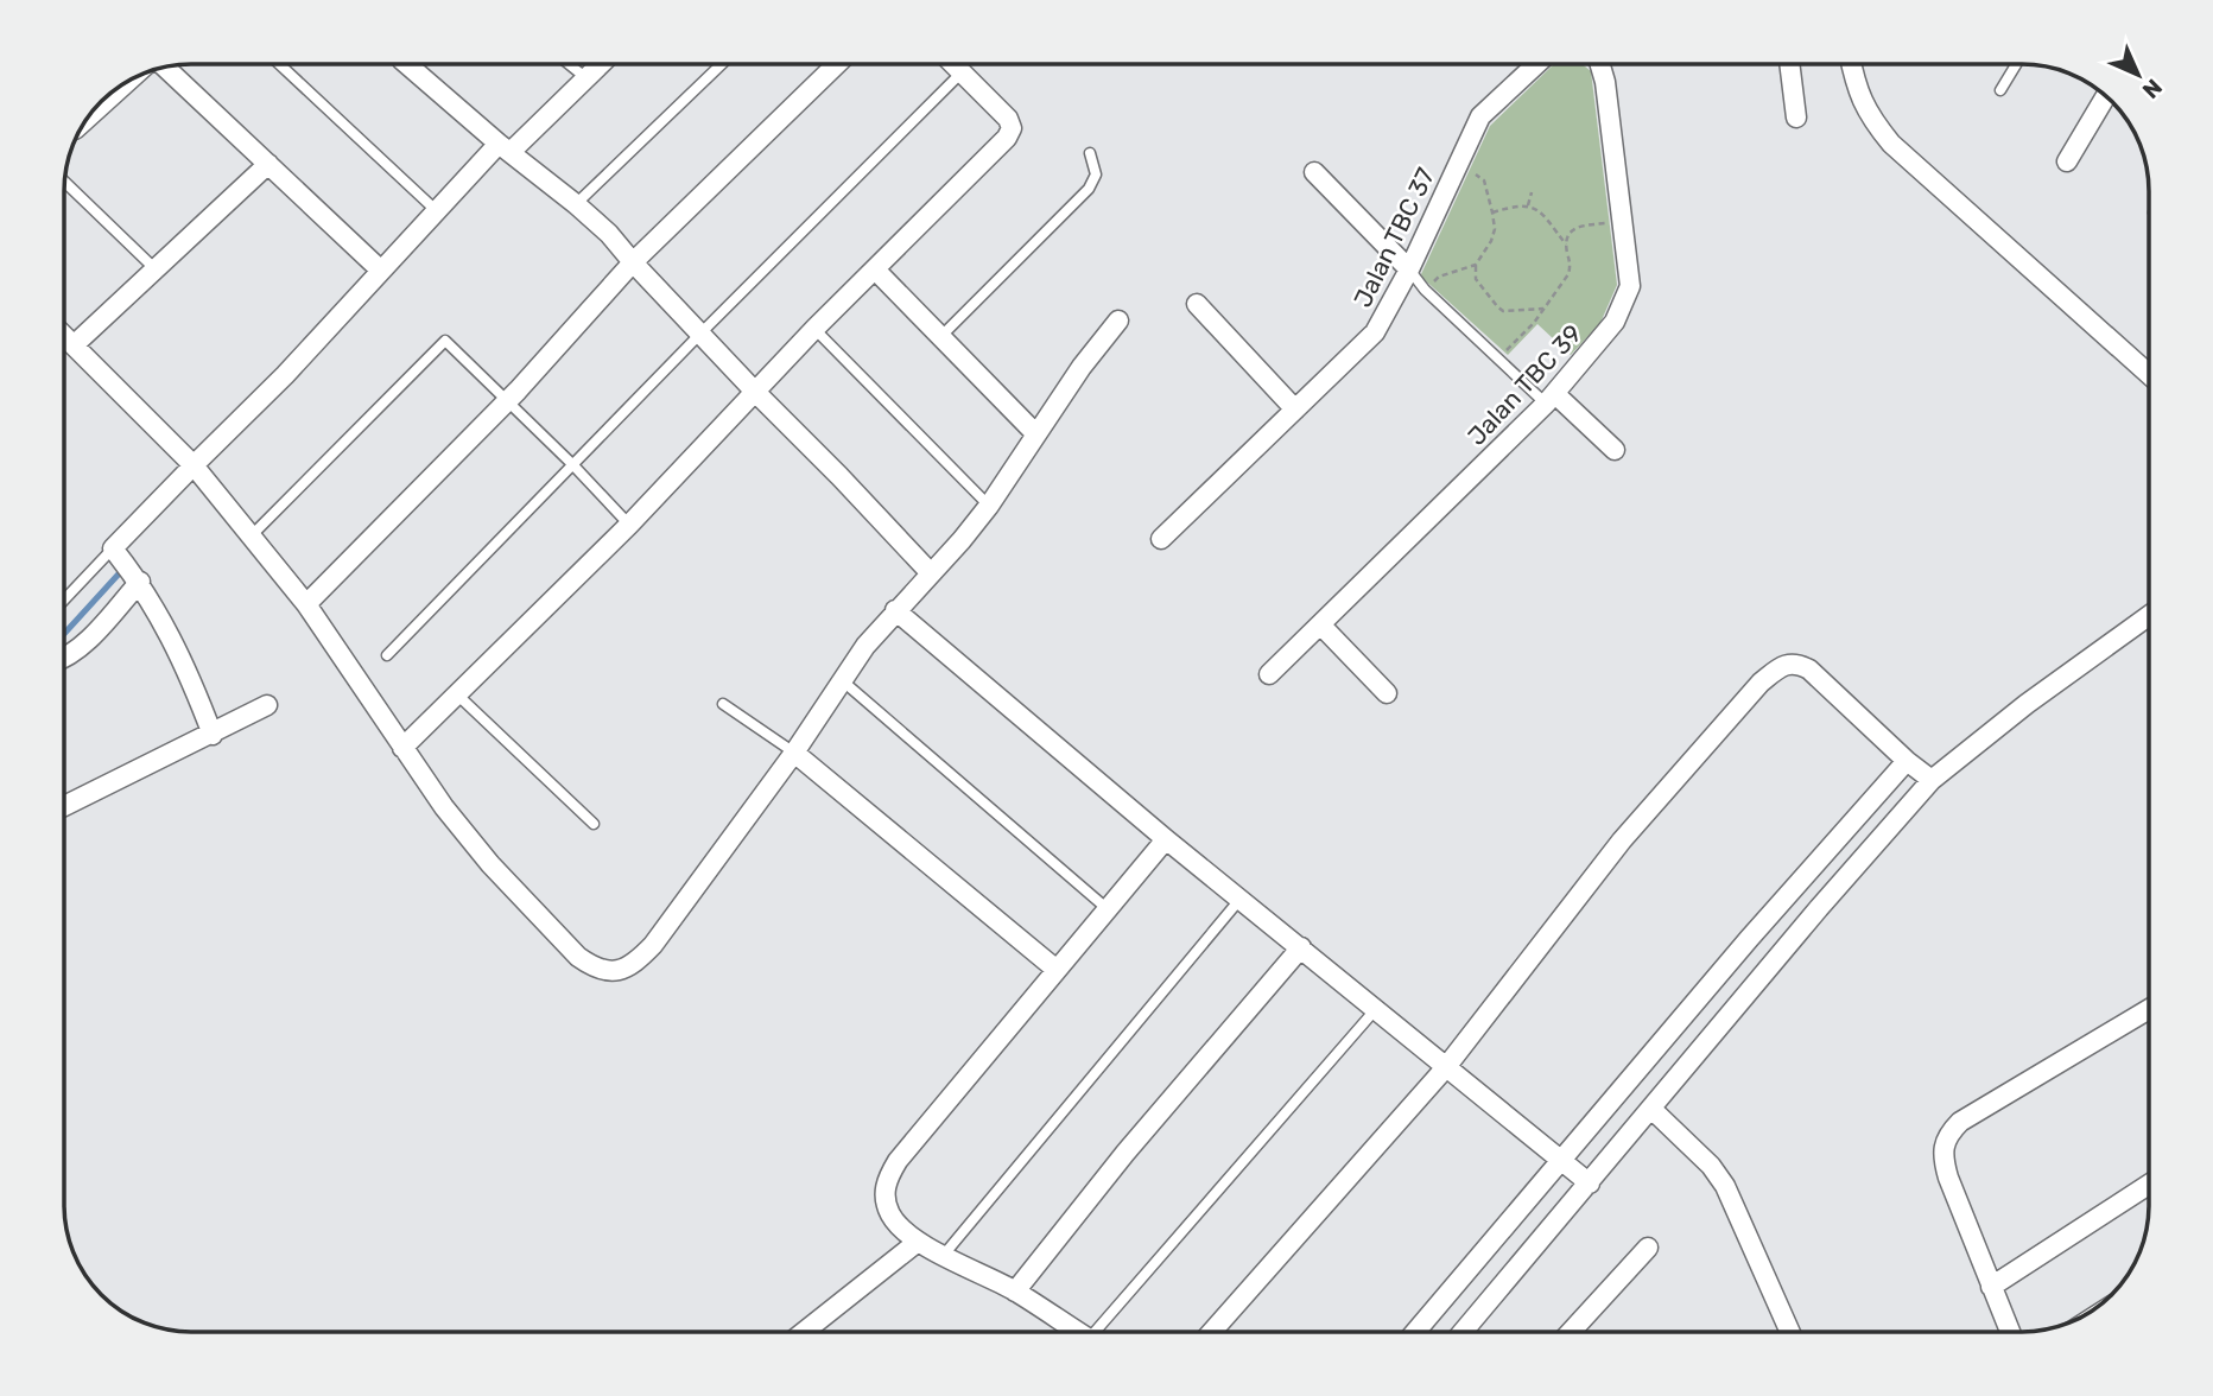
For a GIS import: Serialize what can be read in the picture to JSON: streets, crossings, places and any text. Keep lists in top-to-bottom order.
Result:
{
  "streets": {
    "street": ["Jalan TBC 37", "Jalan TBC 39"]
  },
  "north": "bottom right"
}
